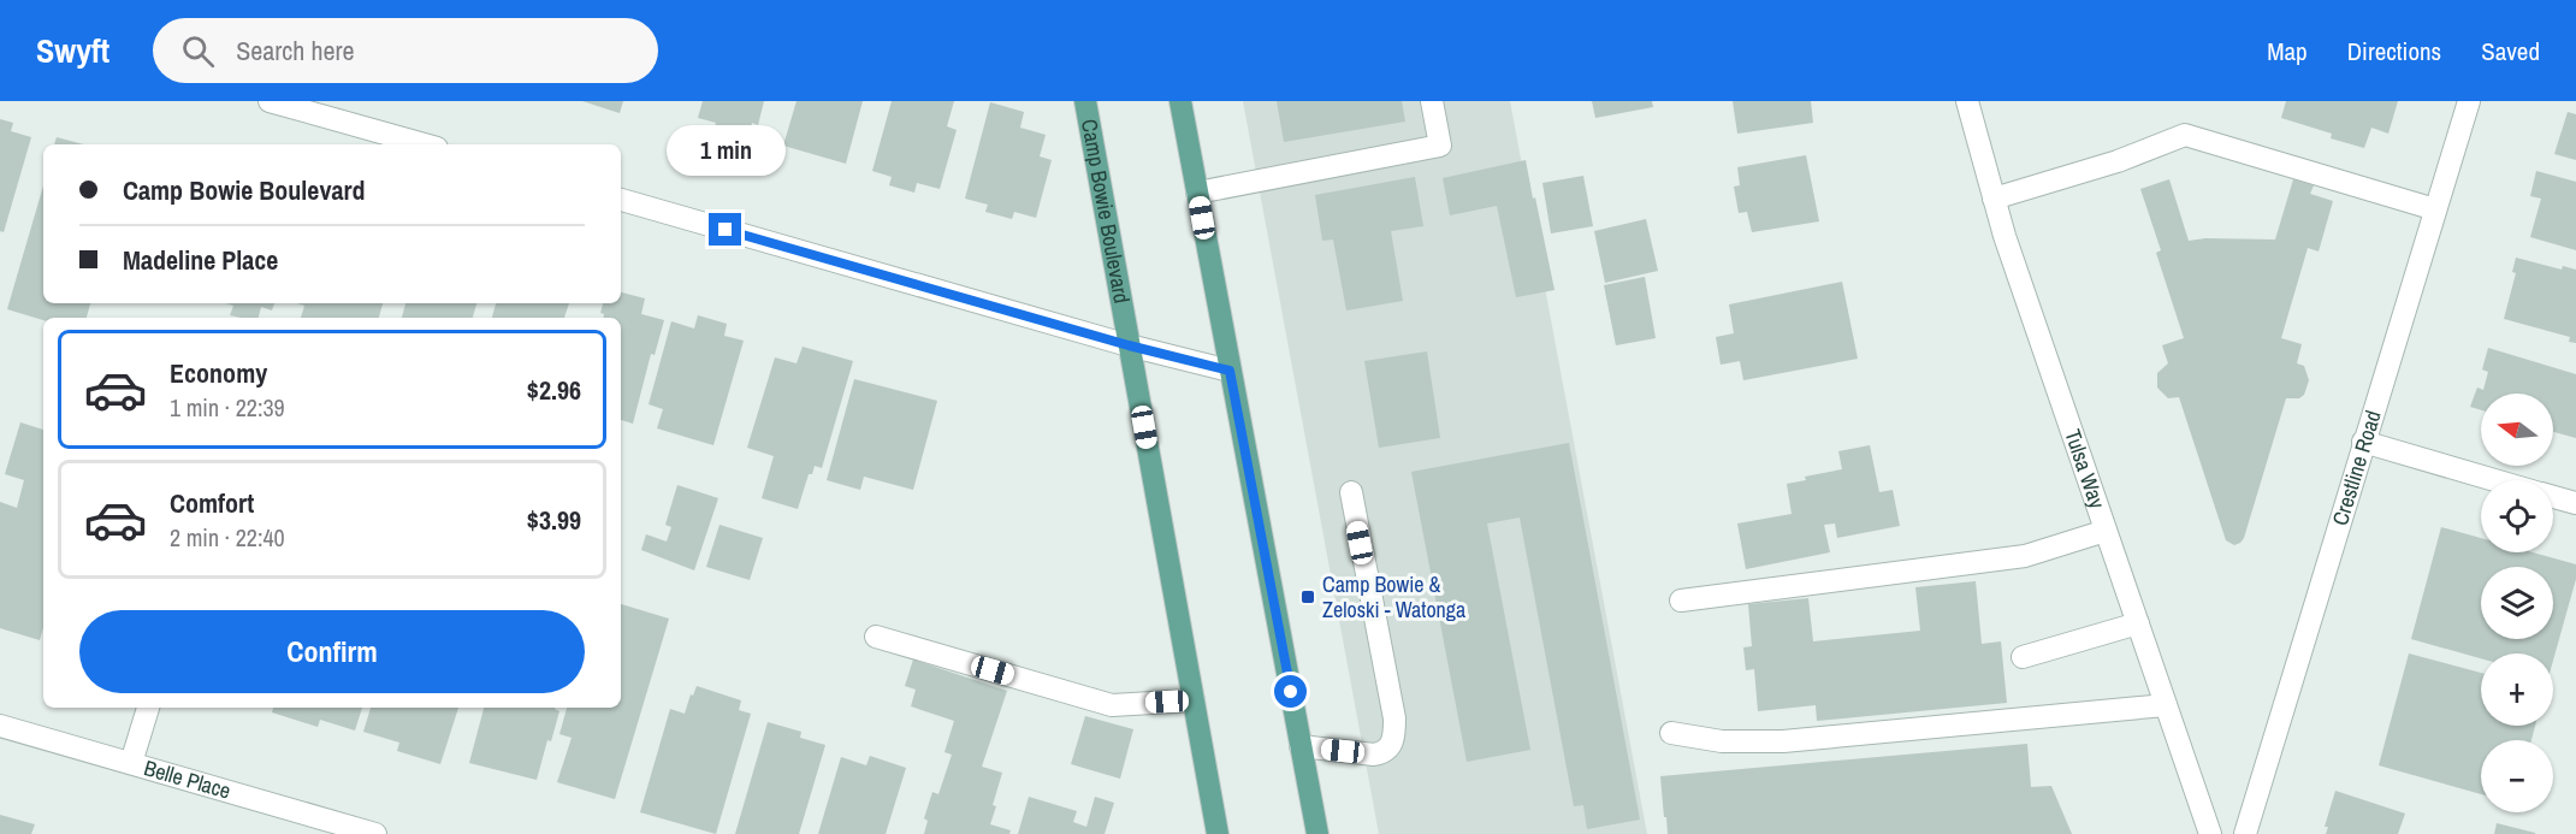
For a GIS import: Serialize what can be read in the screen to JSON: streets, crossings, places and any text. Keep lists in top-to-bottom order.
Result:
{
  "streets": {
    "main road": ["Camp Bowie Boulevard"],
    "street": ["Crestline Road", "Tulsa Way", "Belle Place"]
  },
  "places": {
    "transit": ["Camp Bowie & Zeloski - Watonga"]
  },
  "north": "left",
  "page": {
    "header": "Swyft",
    "search": "Search here",
    "nav": ["Map", "Directions", "Saved"],
    "bubble": "1 min",
    "banner": ["Camp Bowie Boulevard", "Madeline Place"],
    "list": [
      {
        "name": "Economy",
        "note": "1 min · 22:39",
        "value": "$2.96"
      },
      {
        "name": "Comfort",
        "note": "2 min · 22:40",
        "value": "$3.99"
      }
    ],
    "map_buttons": ["+", "−"],
    "buttons": "Confirm"
  }
}
